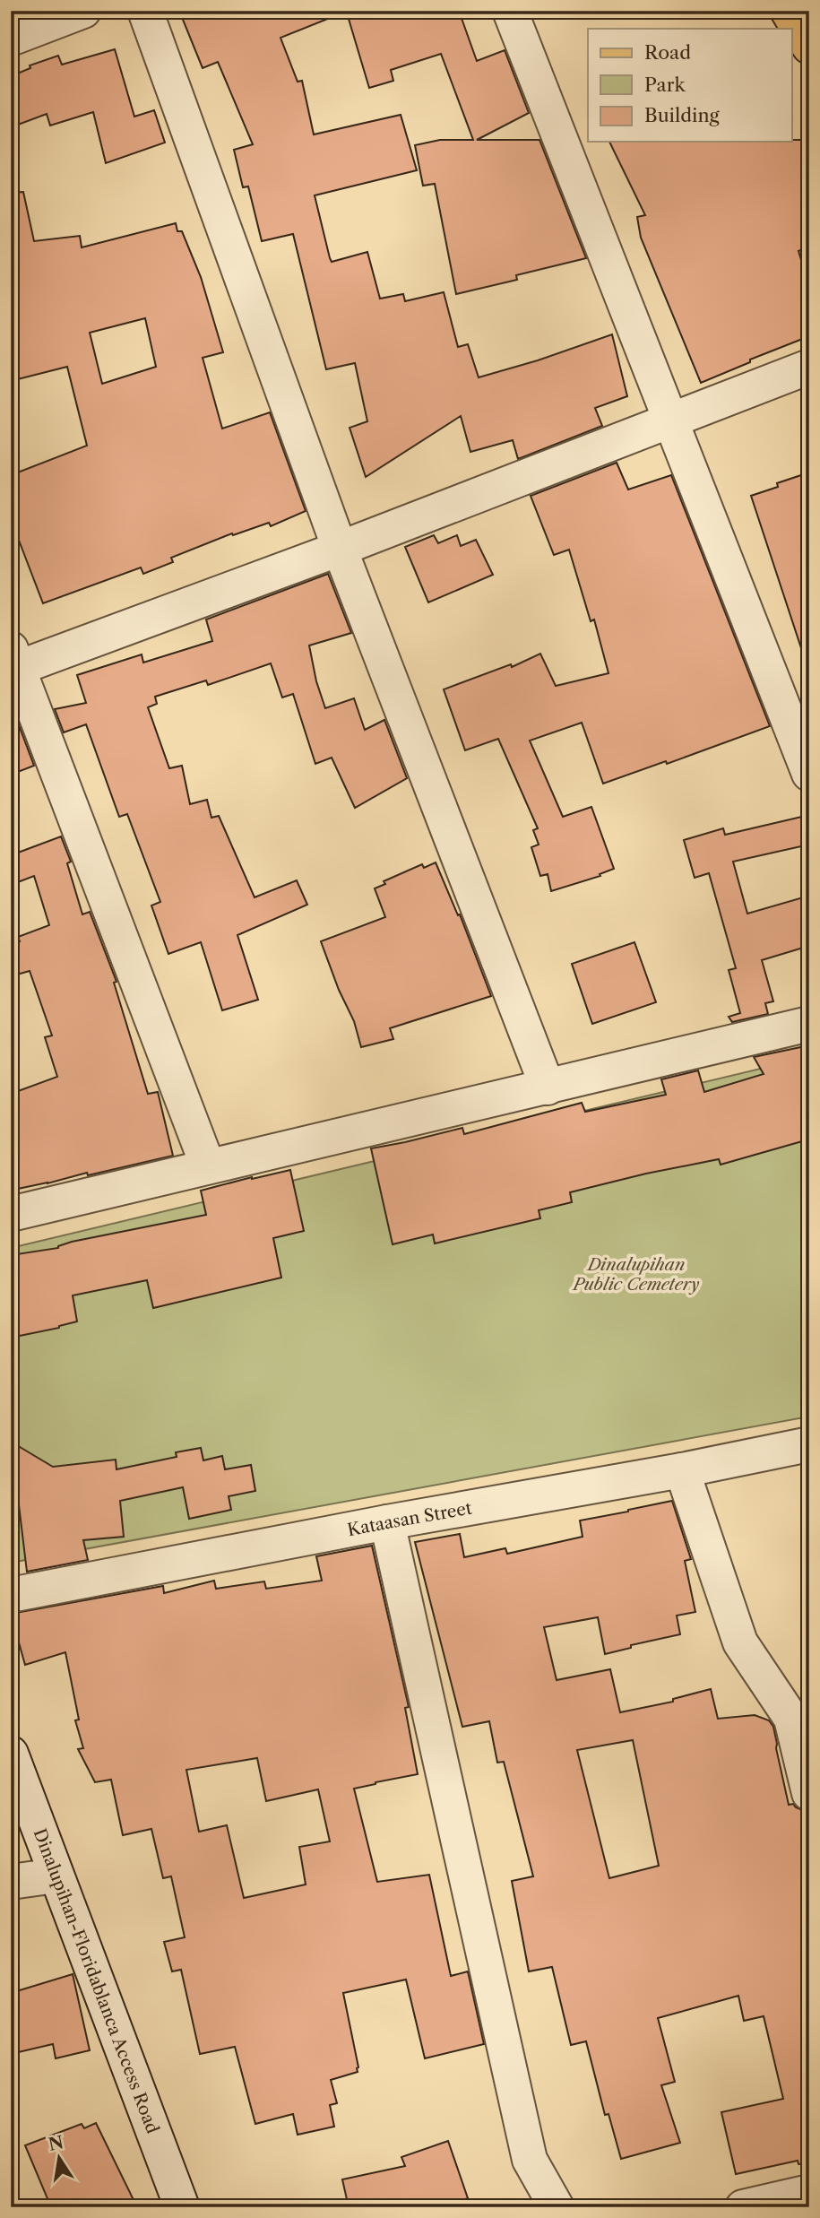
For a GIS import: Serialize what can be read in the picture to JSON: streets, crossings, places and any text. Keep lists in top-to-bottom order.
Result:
{
  "streets": {
    "street": ["Kataasan Street", "Dinalupihan-Floridablanca Access Road"]
  },
  "parks": ["Dinalupihan Public Cemetery"],
  "legend": ["Road", "Park", "Building"],
  "north": "top"
}
